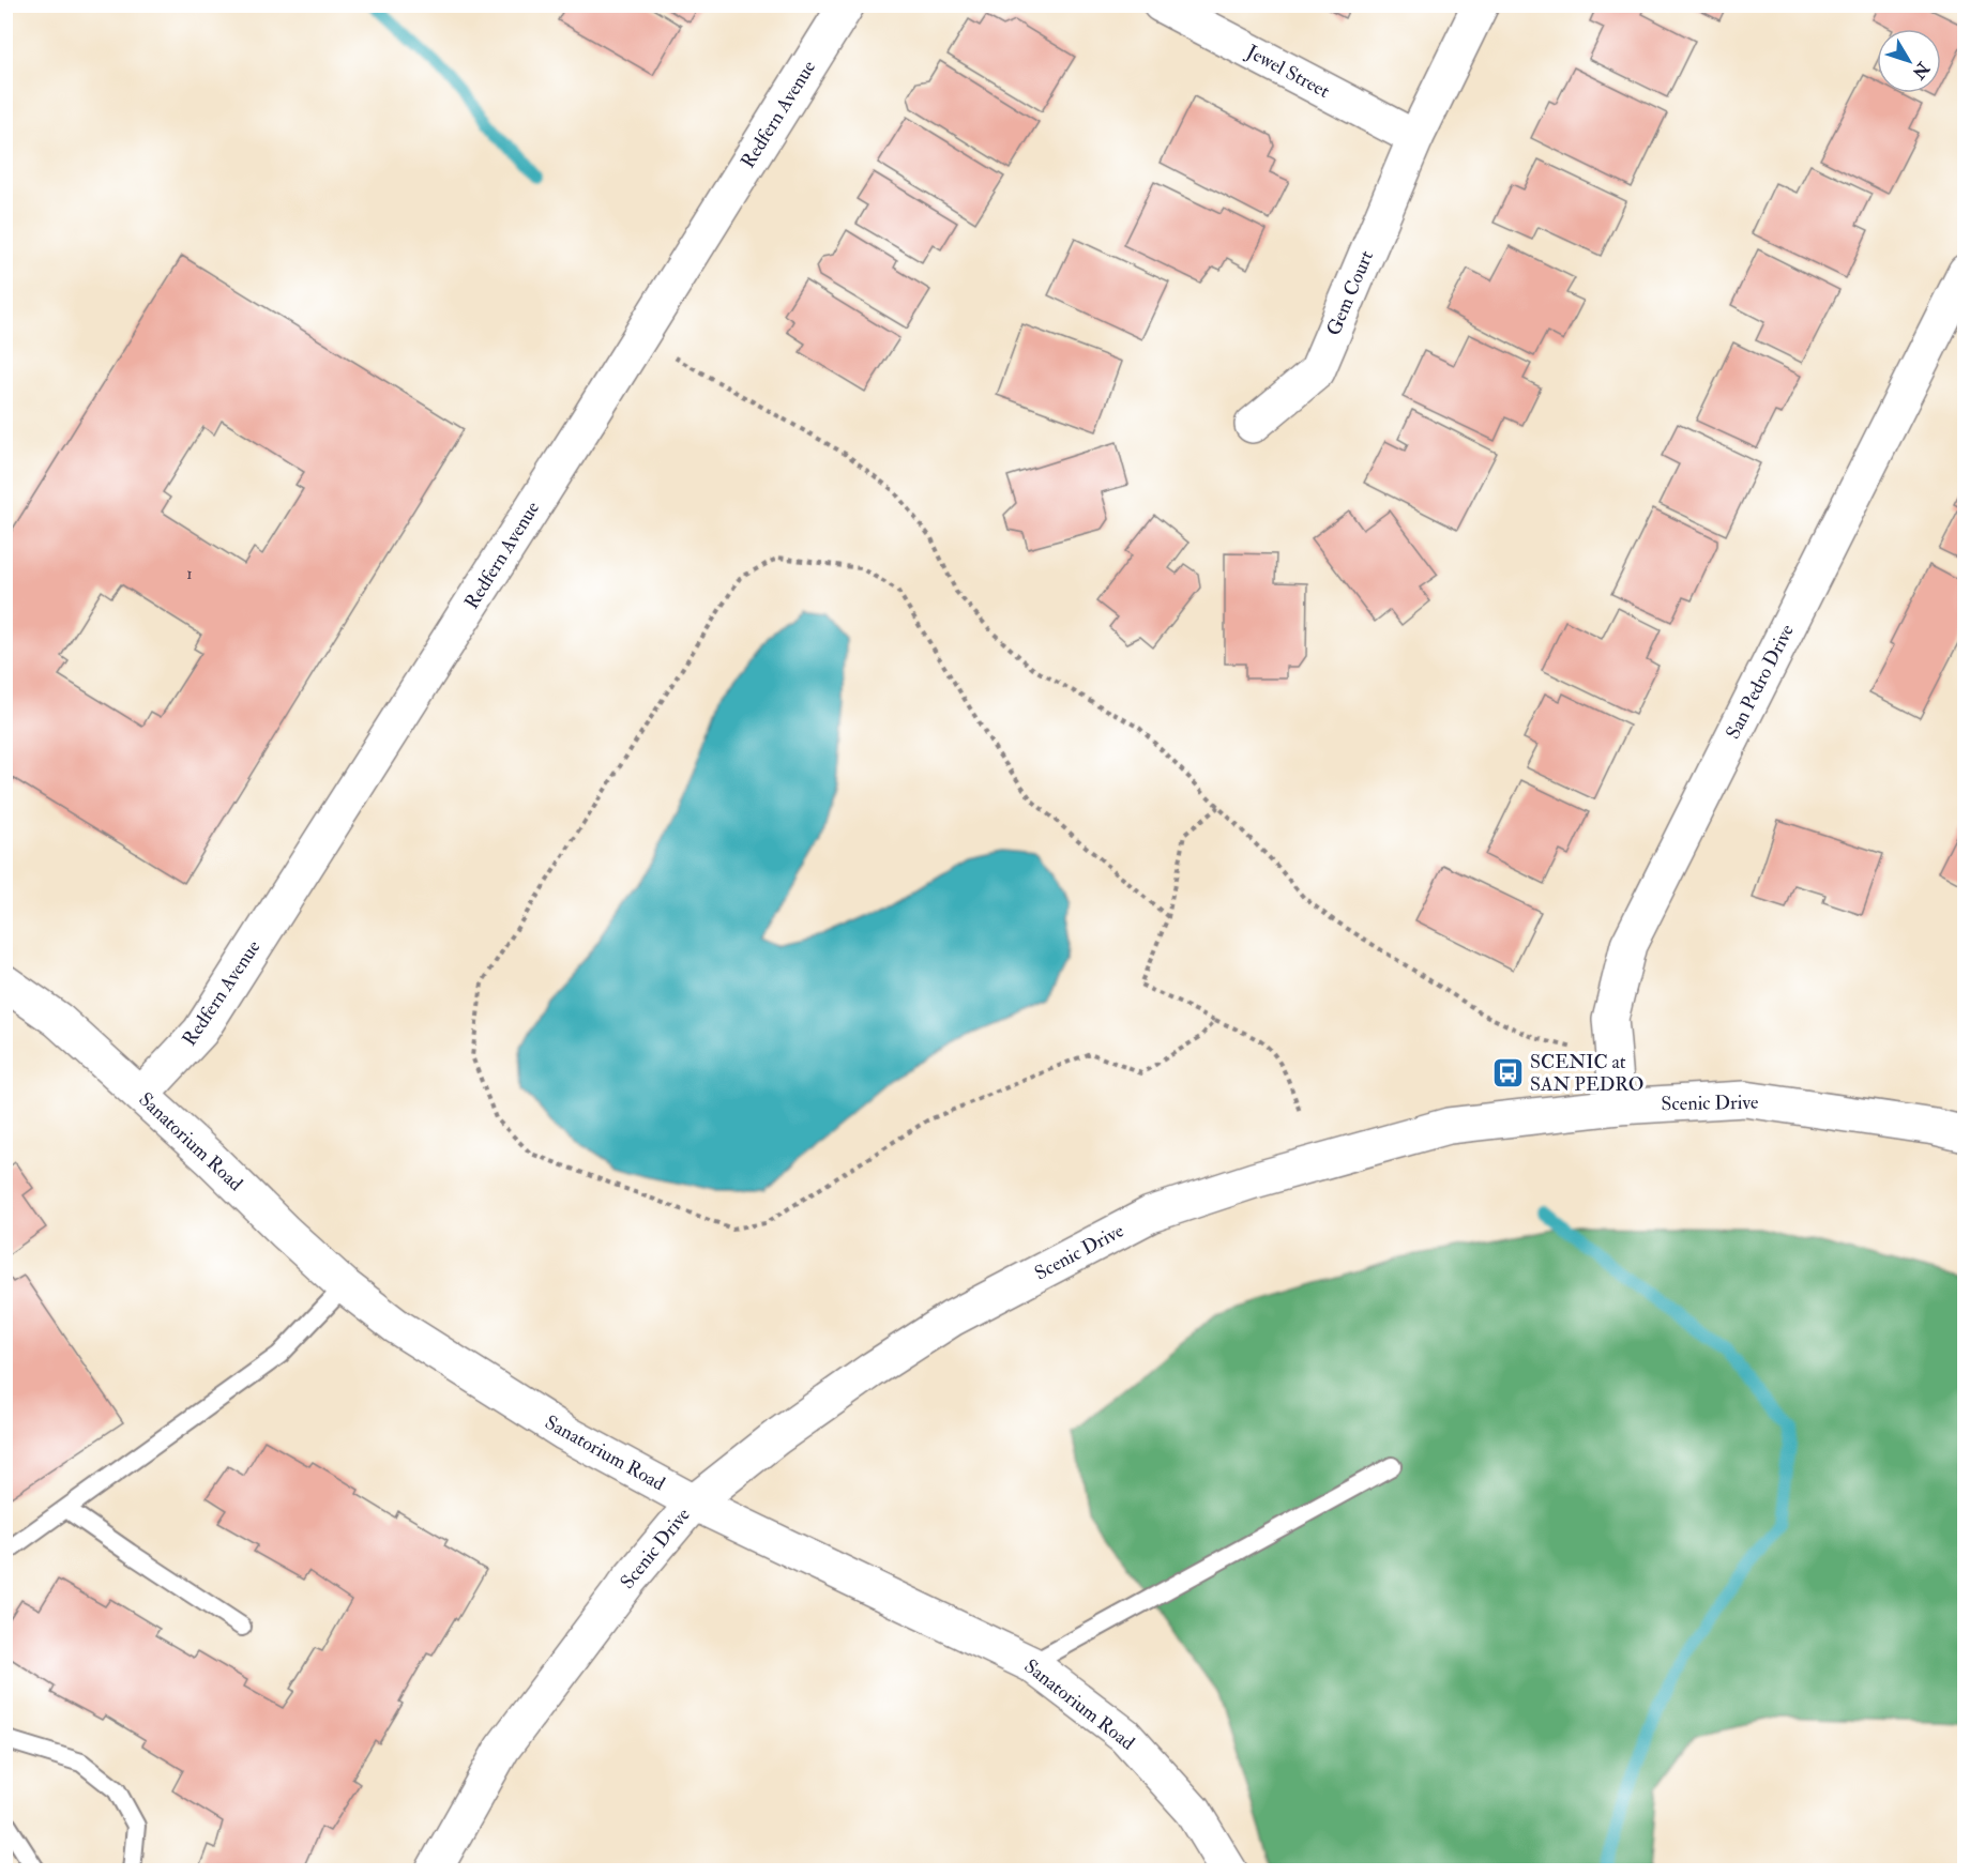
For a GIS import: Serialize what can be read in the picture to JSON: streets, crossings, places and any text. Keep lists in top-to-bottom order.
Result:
{
  "streets": {
    "street": [
      "Jewel Street",
      "Redfern Avenue",
      "Gem Court",
      "San Pedro Drive",
      "Scenic Drive",
      "Sanatorium Road"
    ]
  },
  "crossings": [
    ["Jewel Street", "Gem Court"],
    ["Redfern Avenue", "Sanatorium Road"],
    ["San Pedro Drive", "Scenic Drive"],
    ["Scenic Drive", "Sanatorium Road"]
  ],
  "places": {
    "bus stop": ["SCENIC at SAN PEDRO"]
  },
  "house_numbers": ["1"],
  "north": "bottom right"
}
